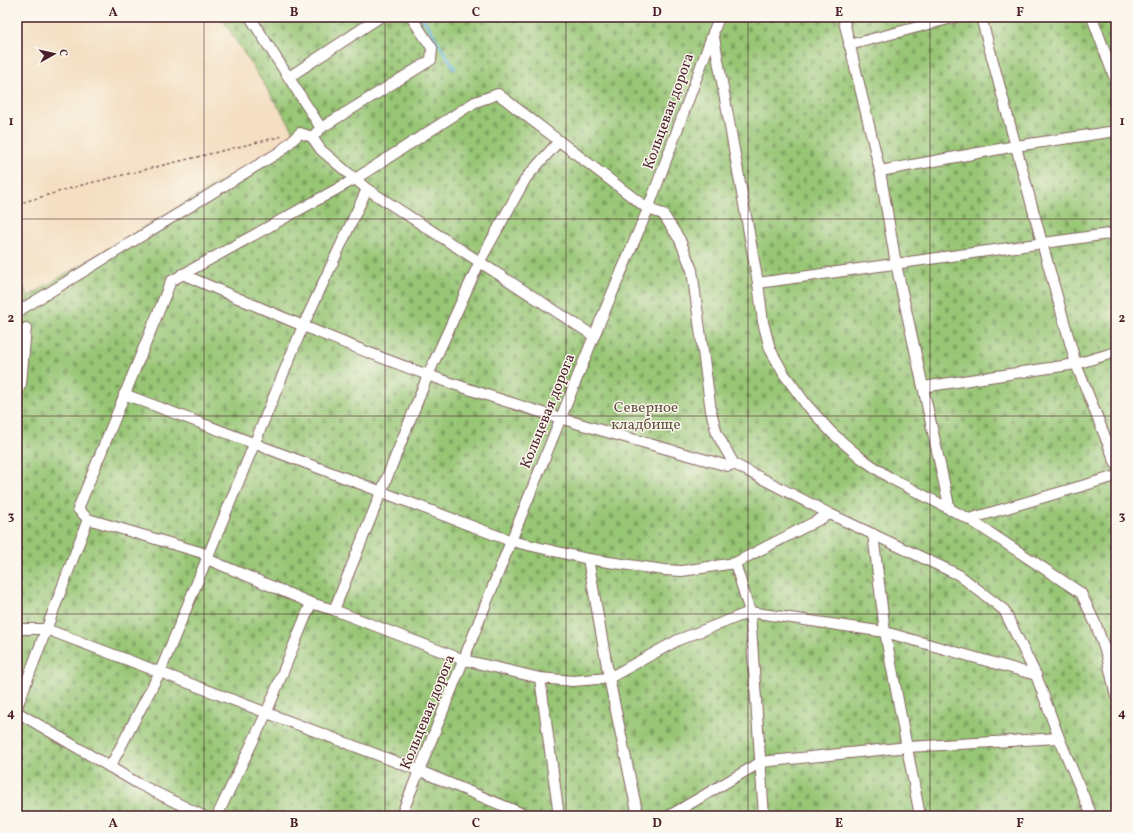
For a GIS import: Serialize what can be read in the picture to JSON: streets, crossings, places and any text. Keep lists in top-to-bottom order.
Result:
{
  "streets": {
    "lane": ["Кольцевая дорога"]
  },
  "parks": ["Северное кладбище"],
  "north": "right",
  "grid": {
    "columns": [
      "A",
      "B",
      "C",
      "D",
      "E",
      "F"
    ],
    "rows": [
      "1",
      "2",
      "3",
      "4"
    ]
  }
}
